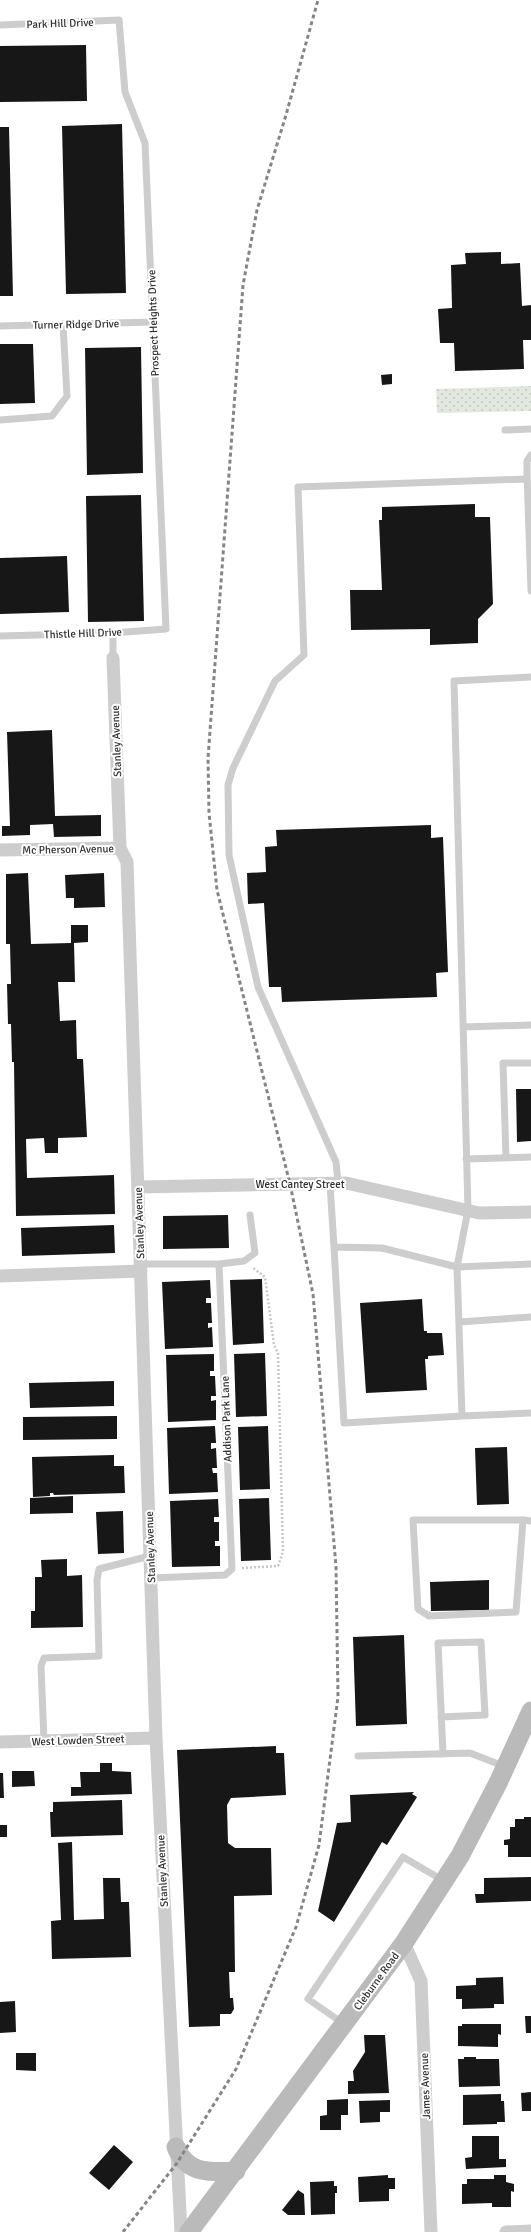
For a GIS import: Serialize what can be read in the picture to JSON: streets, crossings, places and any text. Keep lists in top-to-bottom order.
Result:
{
  "streets": {
    "main road": ["Cleburne Road"],
    "street": [
      "Stanley Avenue",
      "Mc Pherson Avenue",
      "West Cantey Street",
      "West Lowden Street",
      "James Avenue"
    ],
    "lane": [
      "Park Hill Drive",
      "Prospect Heights Drive",
      "Turner Ridge Drive",
      "Thistle Hill Drive",
      "Addison Park Lane"
    ]
  },
  "crossings": [
    ["Park Hill Drive", "Prospect Heights Drive"],
    ["Prospect Heights Drive", "Turner Ridge Drive"],
    ["Prospect Heights Drive", "Thistle Hill Drive"],
    ["Thistle Hill Drive", "Stanley Avenue"],
    ["Stanley Avenue", "Mc Pherson Avenue"],
    ["Stanley Avenue", "West Cantey Street"],
    ["Stanley Avenue", "West Lowden Street"],
    ["Cleburne Road", "James Avenue"]
  ]
}
